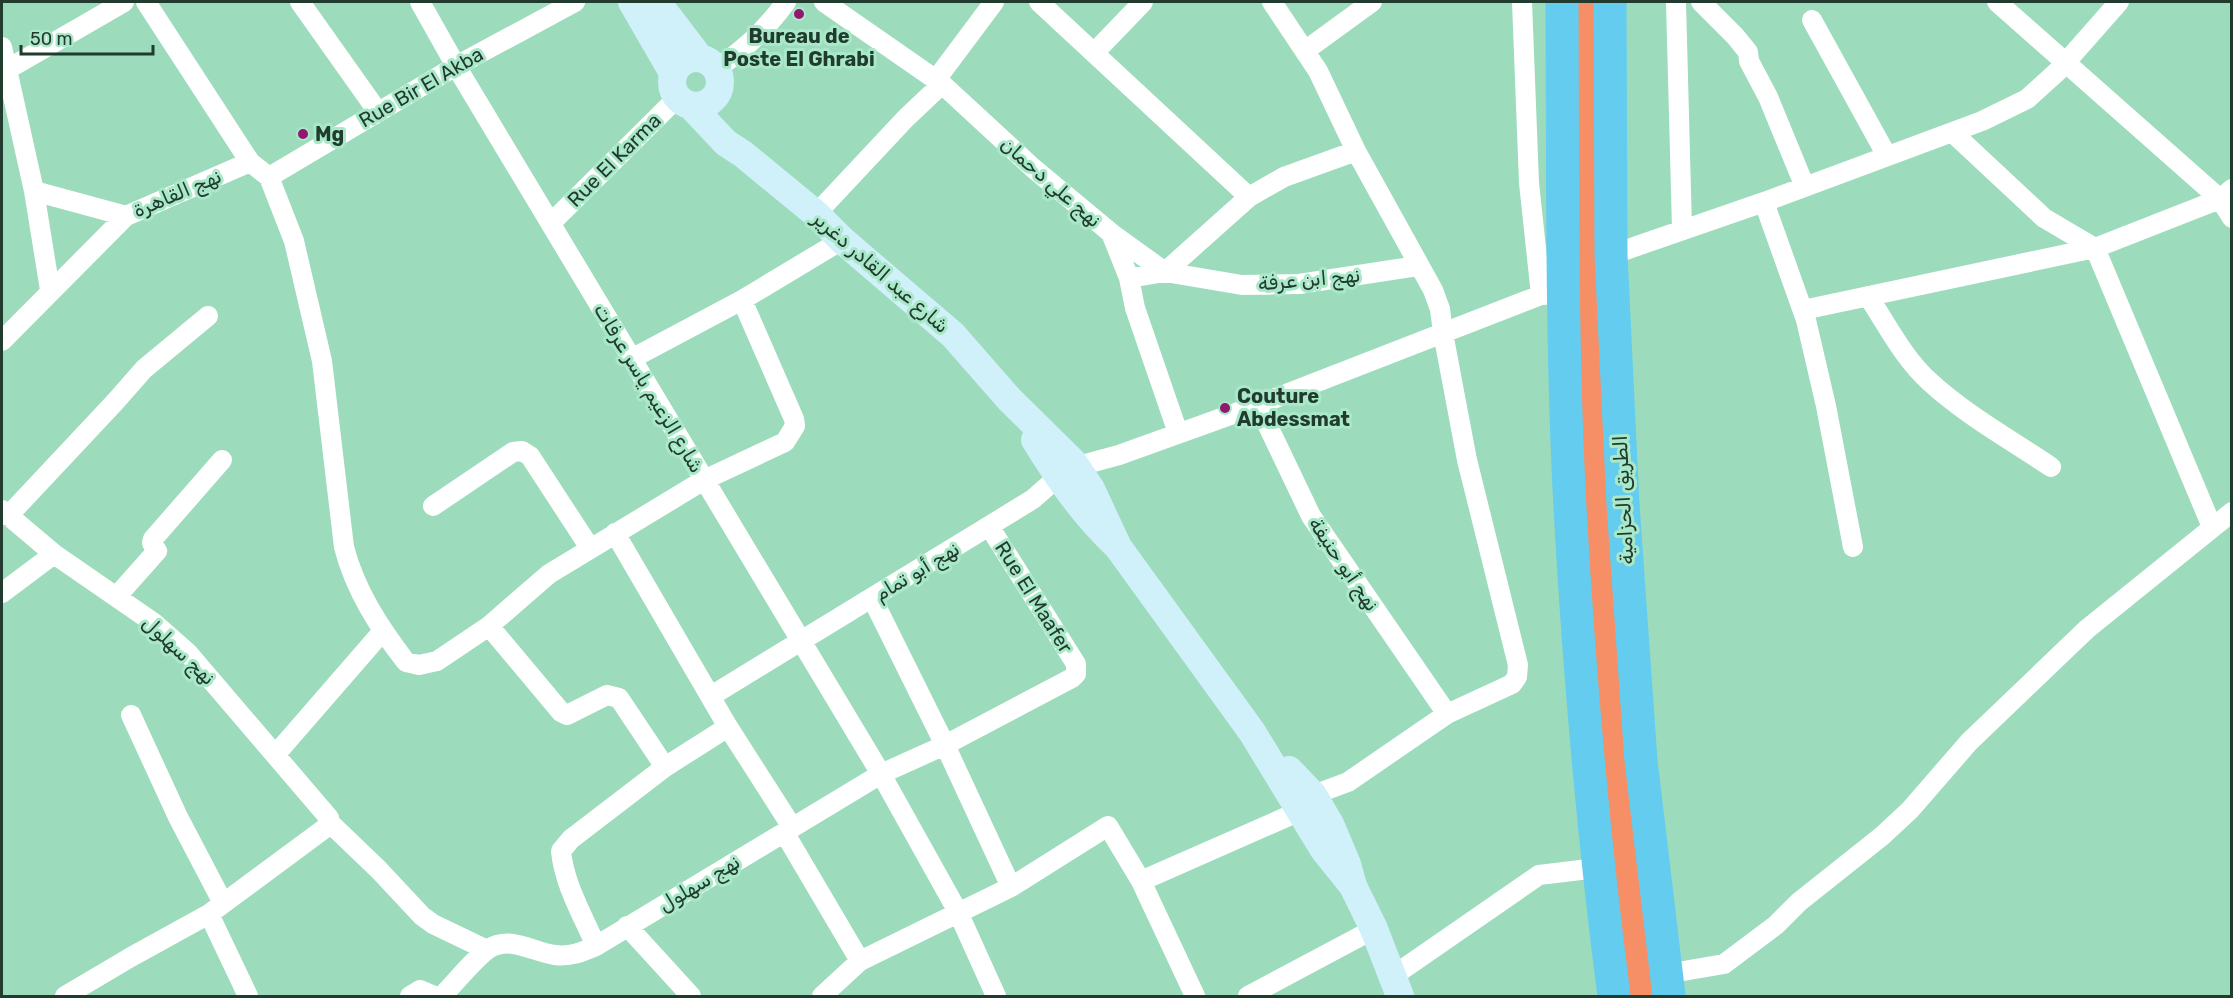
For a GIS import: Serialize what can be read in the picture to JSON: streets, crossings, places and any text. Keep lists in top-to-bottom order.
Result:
{
  "streets": {
    "highway": ["الطريق الحزامية"],
    "main road": ["شارع عبد القادر دغرير"],
    "street": [
      "Rue Bir El Akba",
      "Rue El Karma",
      "نهج علي دحمان",
      "نهج القاهرة",
      "نهج ابن عرفة",
      "شارع الزعيم ياسر عرفات",
      "نهج أبو حنيفة",
      "نهج أبو تمام",
      "Rue El Maafer",
      "نهج سهلول"
    ]
  },
  "crossings": [
    ["Rue Bir El Akba", "شارع الزعيم ياسر عرفات"],
    ["Rue El Karma", "شارع عبد القادر دغرير"],
    ["Rue El Karma", "شارع الزعيم ياسر عرفات"],
    ["نهج علي دحمان", "نهج أبو تمام"],
    ["شارع عبد القادر دغرير", "نهج أبو تمام"],
    ["شارع الزعيم ياسر عرفات", "نهج أبو تمام"],
    ["شارع الزعيم ياسر عرفات", "نهج سهلول"],
    ["نهج أبو حنيفة", "نهج أبو تمام"],
    ["نهج أبو تمام", "Rue El Maafer"],
    ["Rue El Maafer", "نهج سهلول"]
  ],
  "places": ["Bureau de Poste El Ghrabi", "Mg", "Couture Abdessmat"],
  "scale_bar": "50 m"
}
